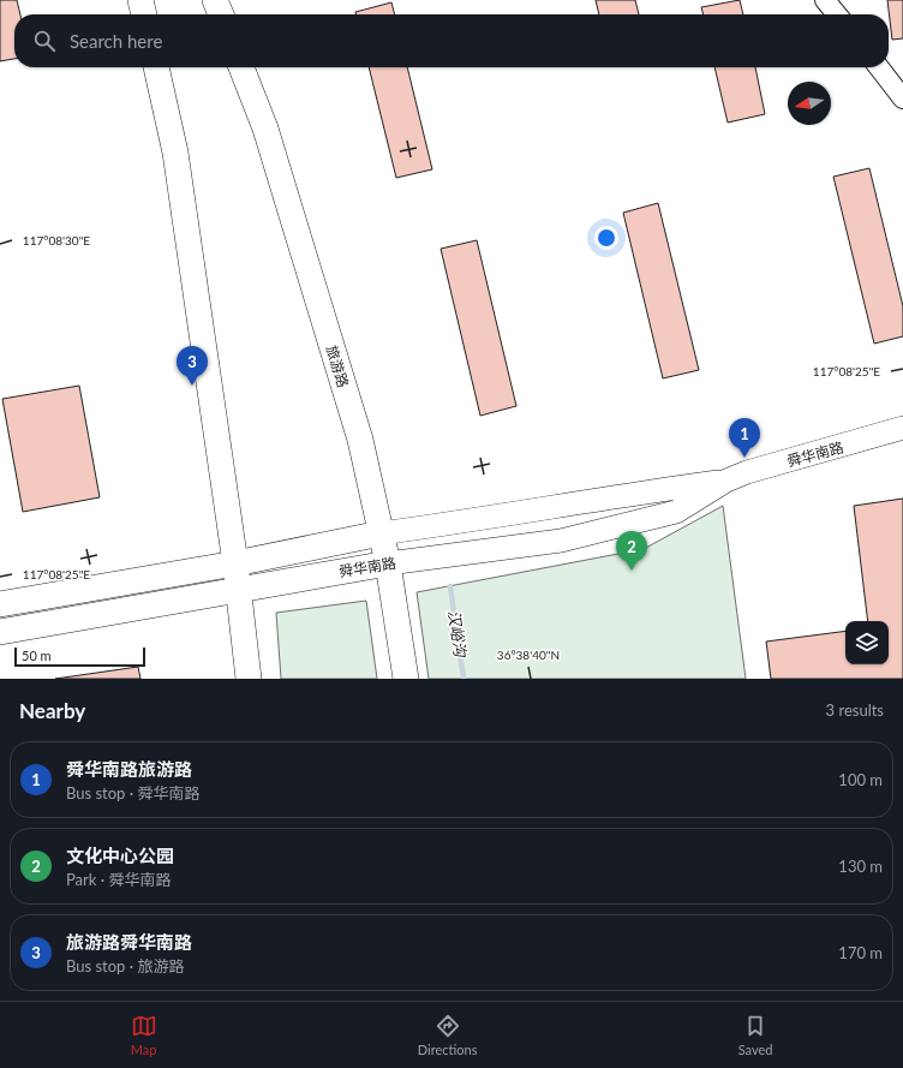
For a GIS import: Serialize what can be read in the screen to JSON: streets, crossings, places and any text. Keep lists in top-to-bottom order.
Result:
{
  "streets": {
    "main road": ["旅游路", "舜华南路"]
  },
  "crossings": [
    ["旅游路", "舜华南路"]
  ],
  "water": ["汉峪沟"],
  "scale_bar": "50 m",
  "north": "left",
  "page": {
    "search": "Search here",
    "pins": ["3", "1", "2"],
    "scale": "50 m",
    "heading": ["Nearby", "3 results"],
    "list": [
      {
        "mark": "1",
        "name": "舜华南路旅游路",
        "note": "Bus stop · 舜华南路",
        "value": "100 m"
      },
      {
        "mark": "2",
        "name": "文化中心公园",
        "note": "Park · 舜华南路",
        "value": "130 m"
      },
      {
        "mark": "3",
        "name": "旅游路舜华南路",
        "note": "Bus stop · 旅游路",
        "value": "170 m"
      }
    ],
    "nav": ["Map", "Directions", "Saved"]
  },
  "coordinates": ["117°08'30\"E", "117°08'25\"E", "36°38'40\"N"]
}
